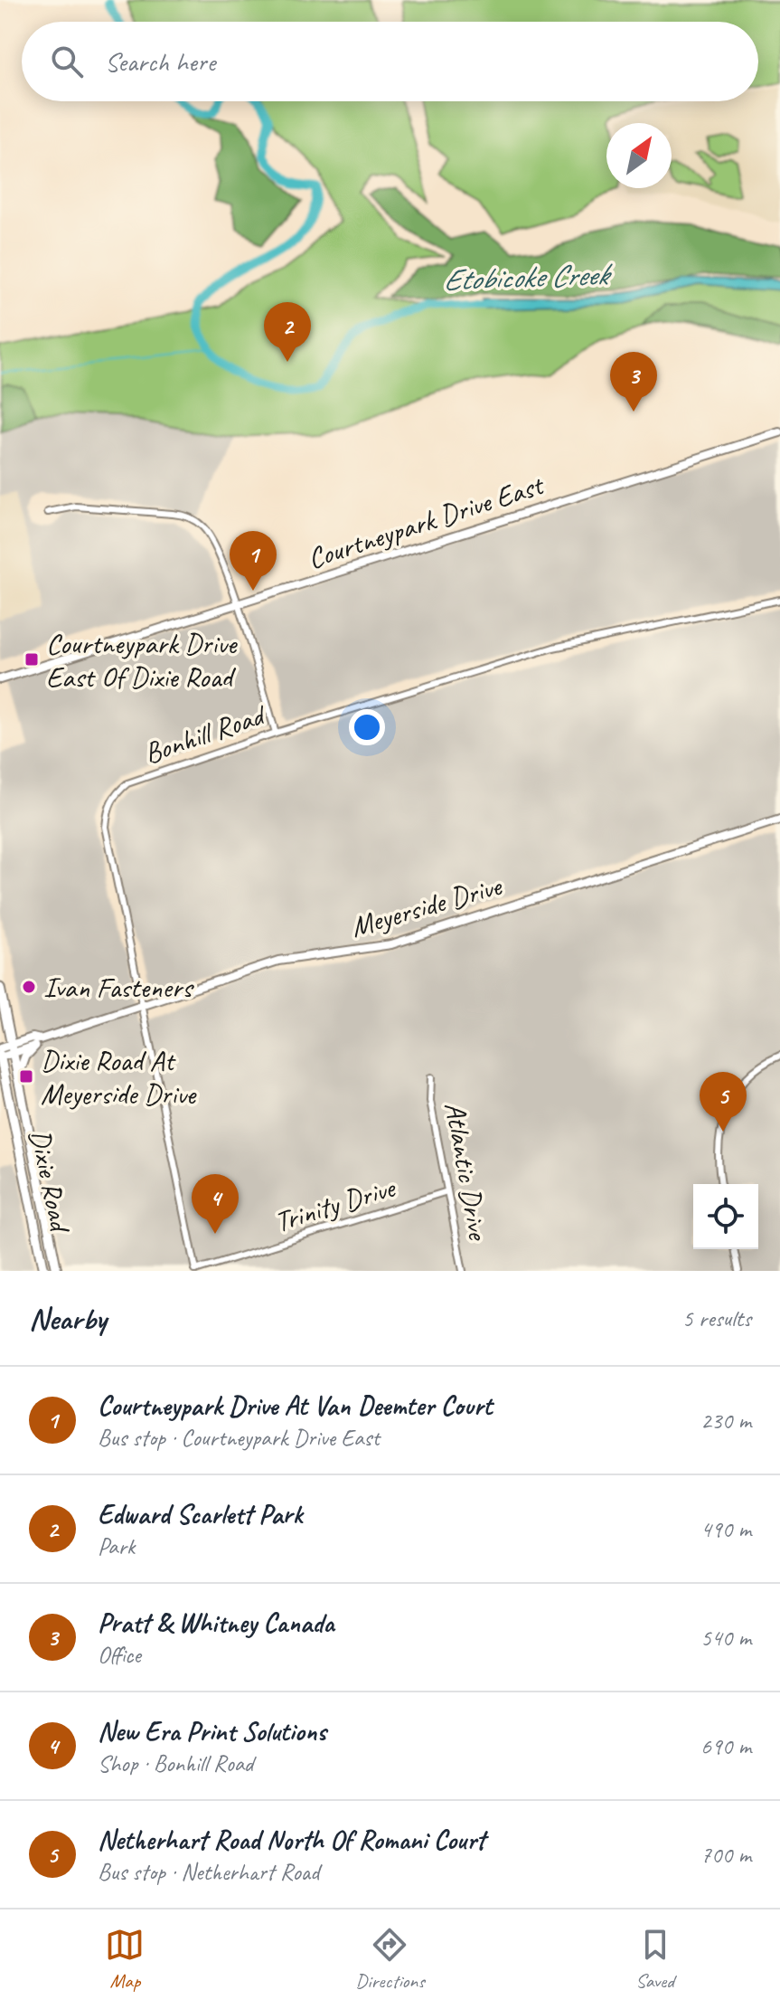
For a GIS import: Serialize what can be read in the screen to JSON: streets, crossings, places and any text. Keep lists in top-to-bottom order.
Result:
{
  "streets": {
    "main road": ["Dixie Road"],
    "street": [
      "Courtneypark Drive East",
      "Bonhill Road",
      "Meyerside Drive",
      "Atlantic Drive",
      "Trinity Drive"
    ]
  },
  "crossings": [
    ["Bonhill Road", "Meyerside Drive"],
    ["Bonhill Road", "Trinity Drive"],
    ["Meyerside Drive", "Dixie Road"],
    ["Atlantic Drive", "Trinity Drive"]
  ],
  "water": ["Etobicoke Creek"],
  "places": {
    "transit": ["Courtneypark Drive East Of Dixie Road", "Dixie Road At Meyerside Drive"],
    "other": ["Ivan Fasteners"]
  },
  "north": "top right",
  "page": {
    "search": "Search here",
    "pins": [
      "2",
      "3",
      "1",
      "5",
      "4"
    ],
    "heading": ["Nearby", "5 results"],
    "list": [
      {
        "mark": "1",
        "name": "Courtneypark Drive At Van Deemter Court",
        "note": "Bus stop · Courtneypark Drive East",
        "value": "230 m"
      },
      {
        "mark": "2",
        "name": "Edward Scarlett Park",
        "note": "Park",
        "value": "490 m"
      },
      {
        "mark": "3",
        "name": "Pratt & Whitney Canada",
        "note": "Office",
        "value": "540 m"
      },
      {
        "mark": "4",
        "name": "New Era Print Solutions",
        "note": "Shop · Bonhill Road",
        "value": "690 m"
      },
      {
        "mark": "5",
        "name": "Netherhart Road North Of Romani Court",
        "note": "Bus stop · Netherhart Road",
        "value": "700 m"
      }
    ],
    "nav": ["Map", "Directions", "Saved"]
  }
}
